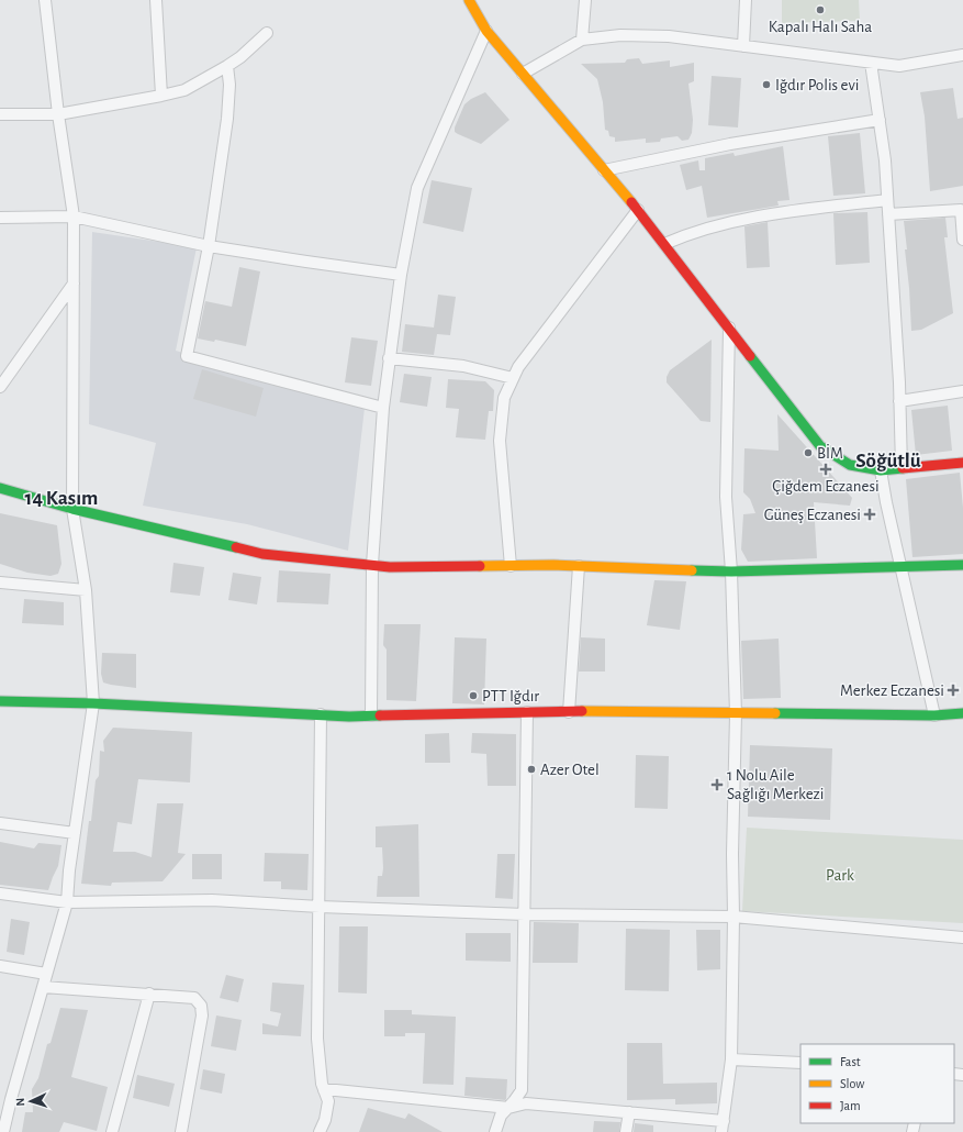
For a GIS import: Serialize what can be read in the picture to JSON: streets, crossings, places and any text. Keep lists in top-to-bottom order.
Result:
{
  "districts": ["Söğütlü", "14 Kasım"],
  "parks": ["Park"],
  "places": {
    "other": [
      "Kapalı Halı Saha",
      "Iğdır Polis evi",
      "BİM",
      "PTT Iğdır",
      "Azer Otel"
    ],
    "health": [
      "Çiğdem Eczanesi",
      "Güneş Eczanesi",
      "Merkez Eczanesi",
      "1 Nolu Aile Sağlığı Merkezi"
    ]
  },
  "legend": ["Fast", "Slow", "Jam"],
  "north": "left"
}
